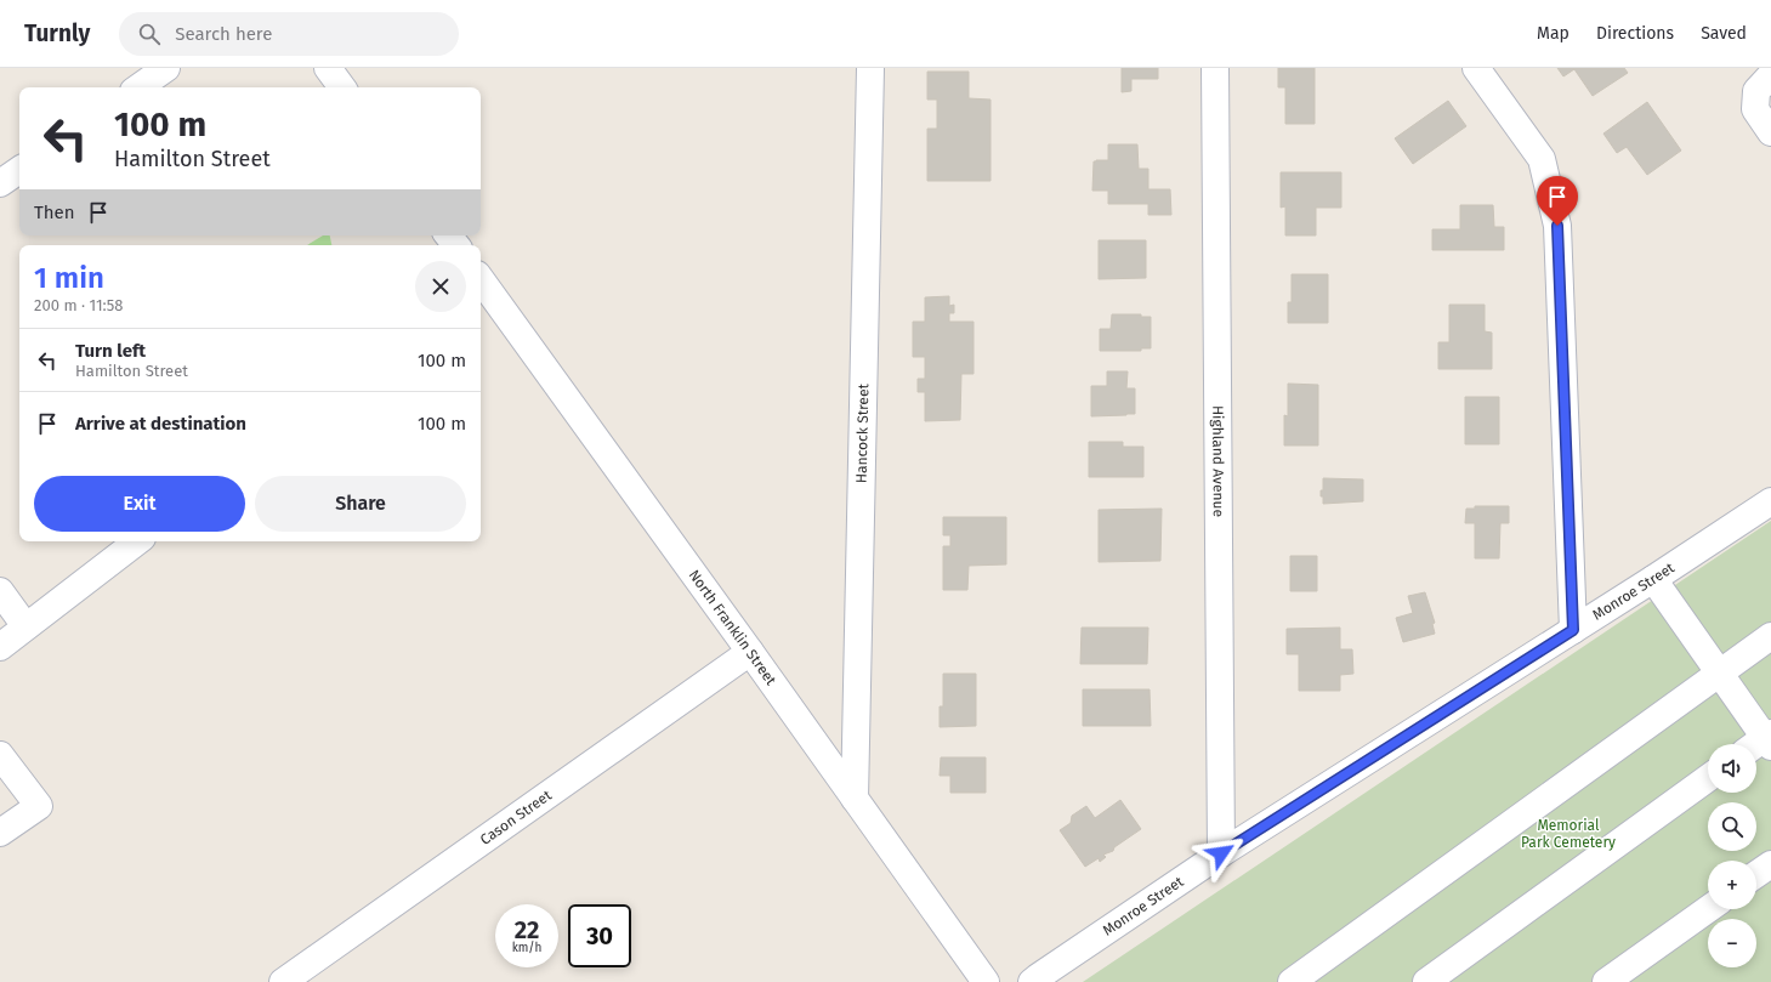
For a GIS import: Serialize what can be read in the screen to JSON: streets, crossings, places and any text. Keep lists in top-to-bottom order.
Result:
{
  "streets": {
    "street": [
      "Hancock Street",
      "Highland Avenue",
      "Monroe Street",
      "North Franklin Street",
      "Cason Street"
    ]
  },
  "crossings": [
    ["Hancock Street", "North Franklin Street"],
    ["Highland Avenue", "Monroe Street"],
    ["North Franklin Street", "Cason Street"]
  ],
  "parks": ["Memorial Park Cemetery"],
  "page": {
    "header": "Turnly",
    "search": "Search here",
    "nav": ["Map", "Directions", "Saved"],
    "turn": ["100 m", "Hamilton Street"],
    "then": "Then",
    "heading": ["1 min", "200 m · 11:58"],
    "list": [
      {
        "name": "Turn left",
        "note": "Hamilton Street",
        "value": "100 m"
      },
      {
        "name": "Arrive at destination",
        "value": "100 m"
      }
    ],
    "buttons": ["Exit", "Share"],
    "map_buttons": ["+", "−"],
    "speed": "22 km/h",
    "limit": "30"
  }
}
